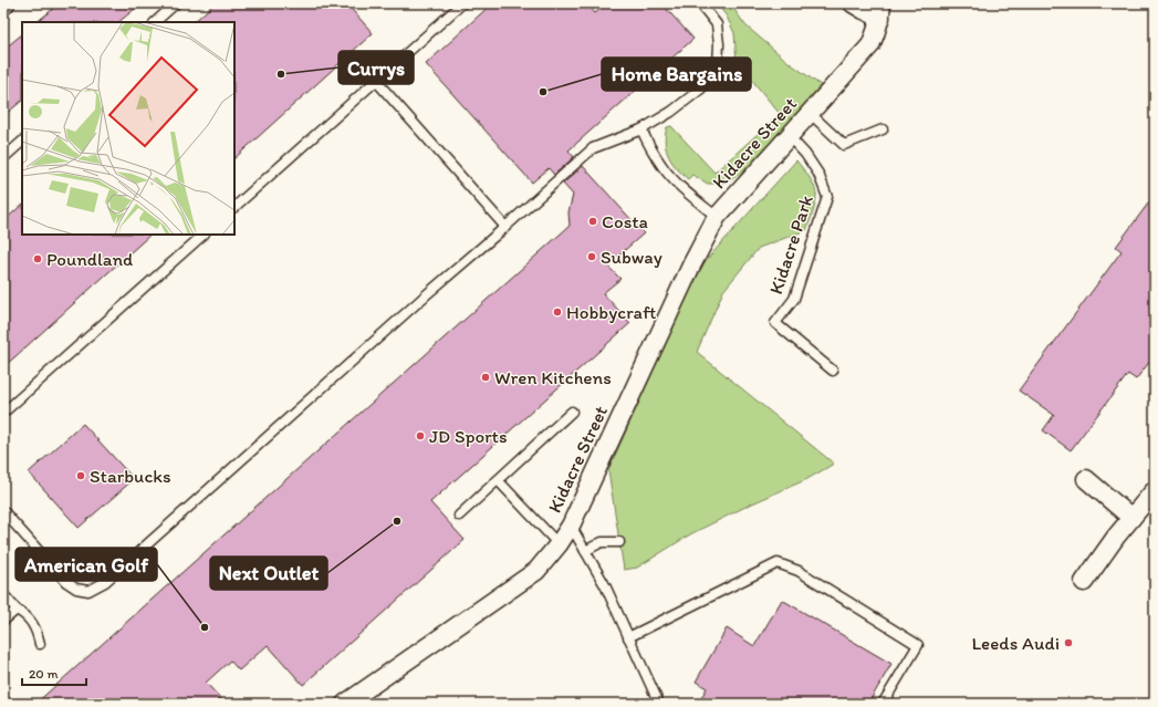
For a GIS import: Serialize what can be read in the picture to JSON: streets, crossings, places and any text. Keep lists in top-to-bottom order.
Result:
{
  "streets": {
    "street": ["Kidacre Street"],
    "lane": ["Kidacre Park"]
  },
  "crossings": [
    ["Kidacre Street", "Kidacre Park"]
  ],
  "places": [
    "Currys",
    "Home Bargains",
    "Costa",
    "Subway",
    "Poundland",
    "Hobbycraft",
    "Wren Kitchens",
    "JD Sports",
    "Starbucks",
    "Next Outlet",
    "American Golf",
    "Leeds Audi"
  ],
  "scale_bar": "20 m"
}
